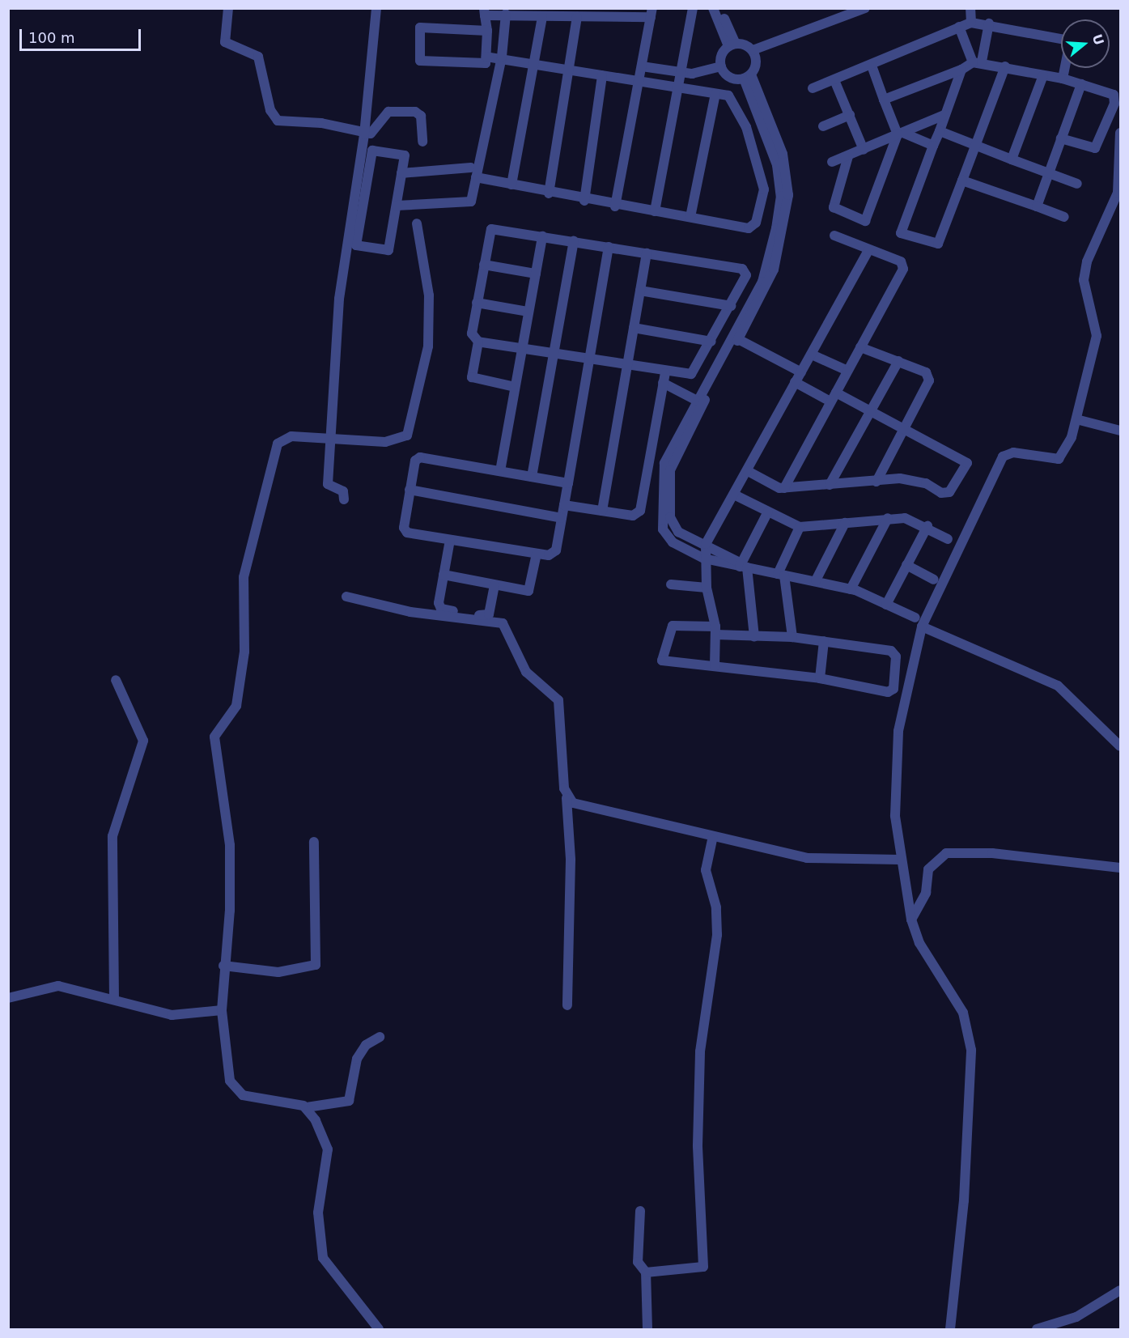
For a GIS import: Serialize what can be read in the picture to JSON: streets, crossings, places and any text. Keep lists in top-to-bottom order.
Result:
{
  "scale_bar": "100 m",
  "north": "right"
}
